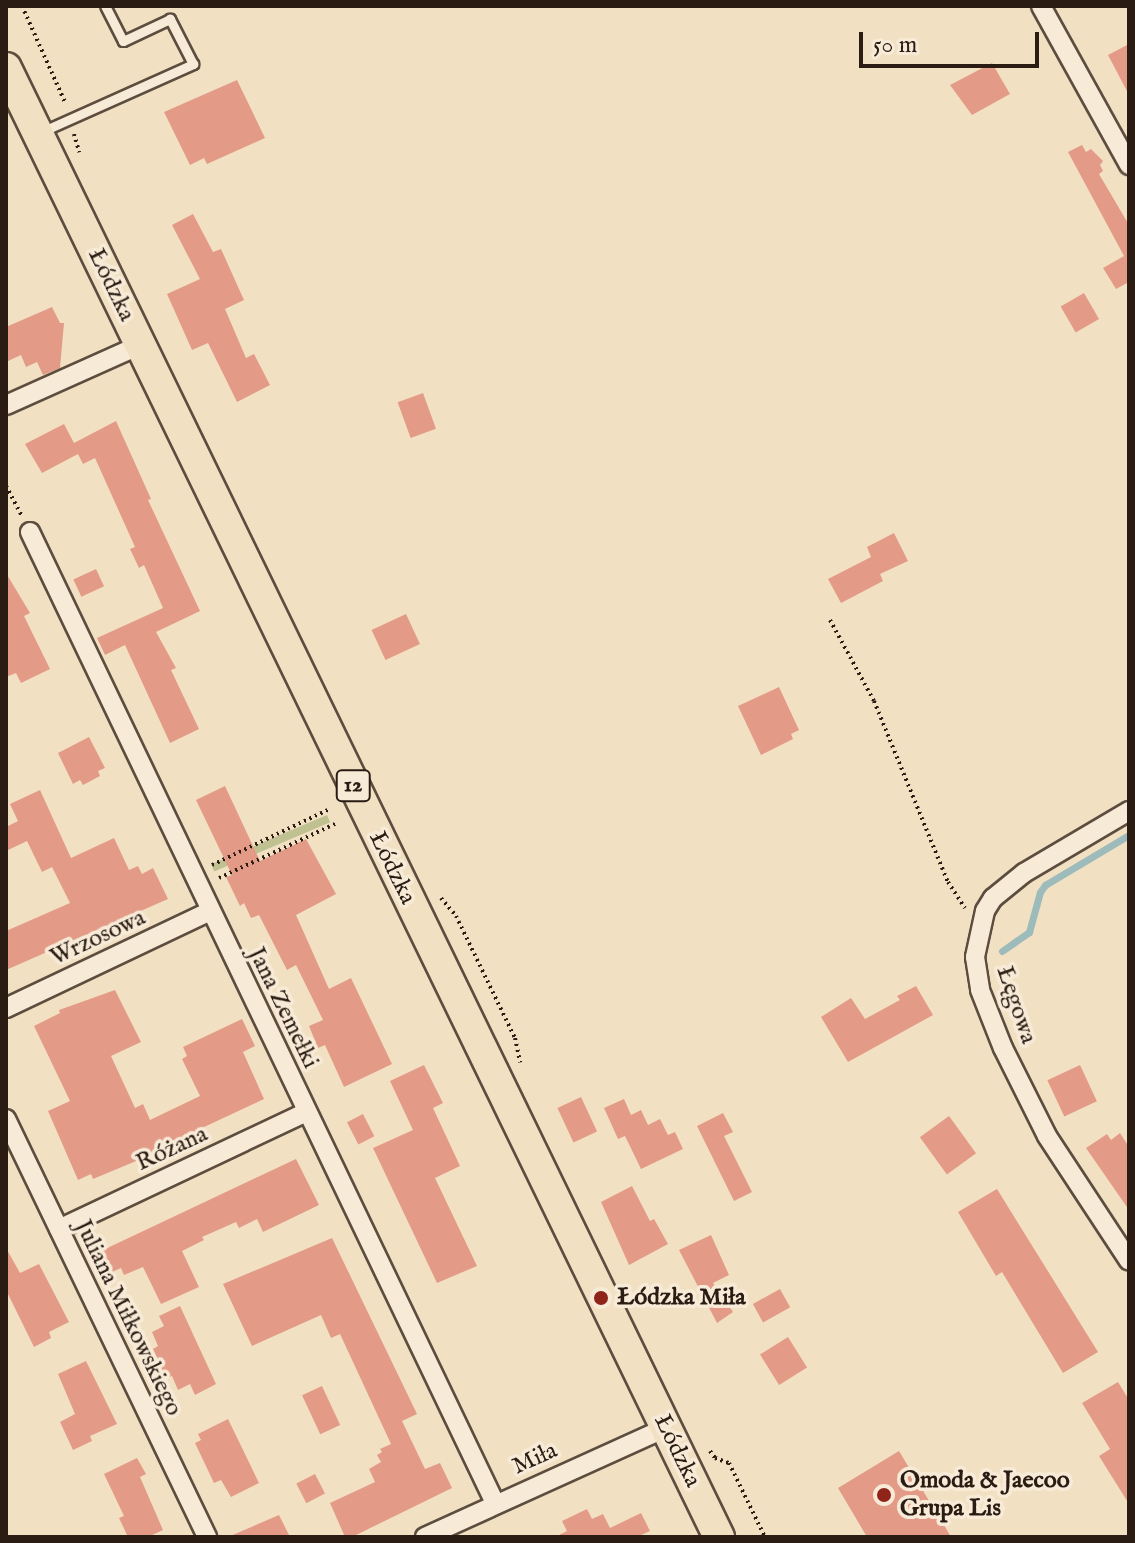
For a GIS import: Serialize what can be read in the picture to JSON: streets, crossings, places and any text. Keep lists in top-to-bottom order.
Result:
{
  "streets": {
    "main road": ["Łódzka", "12"],
    "street": [
      "Wrzosowa",
      "Łęgowa",
      "Jana Zemełki",
      "Różana",
      "Juliana Miłkowskiego",
      "Miła"
    ]
  },
  "crossings": [
    ["Łódzka", "Miła"],
    ["Wrzosowa", "Jana Zemełki"],
    ["Jana Zemełki", "Różana"],
    ["Jana Zemełki", "Miła"],
    ["Różana", "Juliana Miłkowskiego"]
  ],
  "places": ["Łódzka Miła", "Omoda & Jaecoo Grupa Lis"],
  "scale_bar": "50 m"
}
